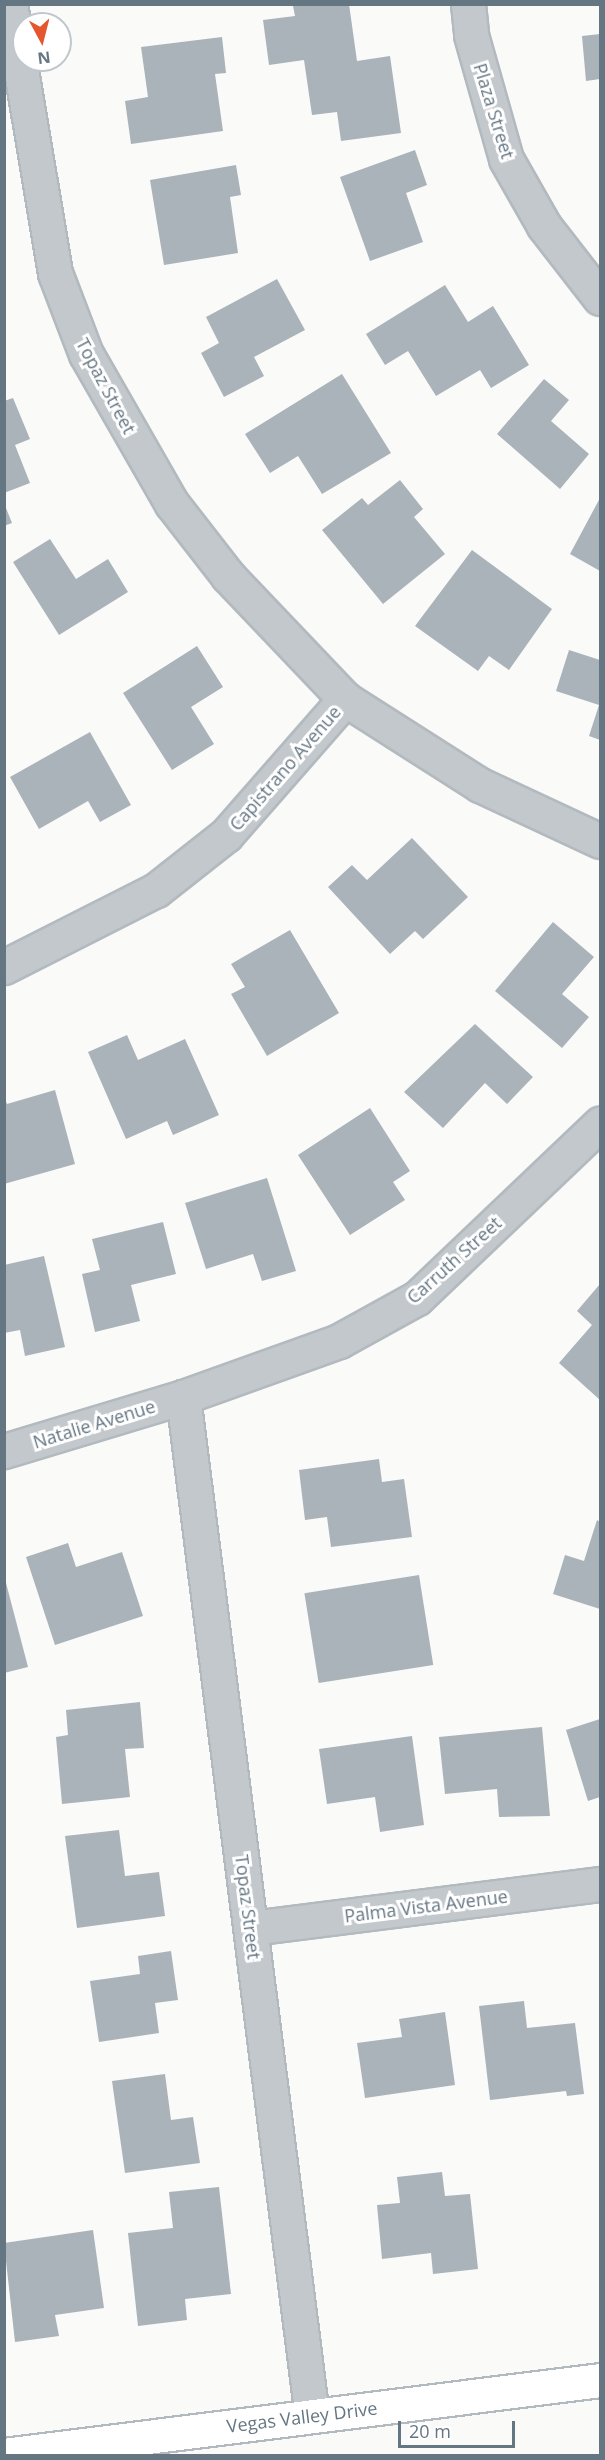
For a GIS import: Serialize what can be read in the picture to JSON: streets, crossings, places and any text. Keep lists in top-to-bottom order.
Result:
{
  "streets": {
    "street": [
      "Plaza Street",
      "Topaz Street",
      "Capistrano Avenue",
      "Carruth Street",
      "Natalie Avenue",
      "Palma Vista Avenue",
      "Vegas Valley Drive"
    ]
  },
  "crossings": [
    ["Topaz Street", "Capistrano Avenue"],
    ["Topaz Street", "Carruth Street"],
    ["Topaz Street", "Natalie Avenue"],
    ["Topaz Street", "Palma Vista Avenue"],
    ["Topaz Street", "Vegas Valley Drive"],
    ["Carruth Street", "Natalie Avenue"]
  ],
  "scale_bar": "20 m",
  "north": "bottom"
}
